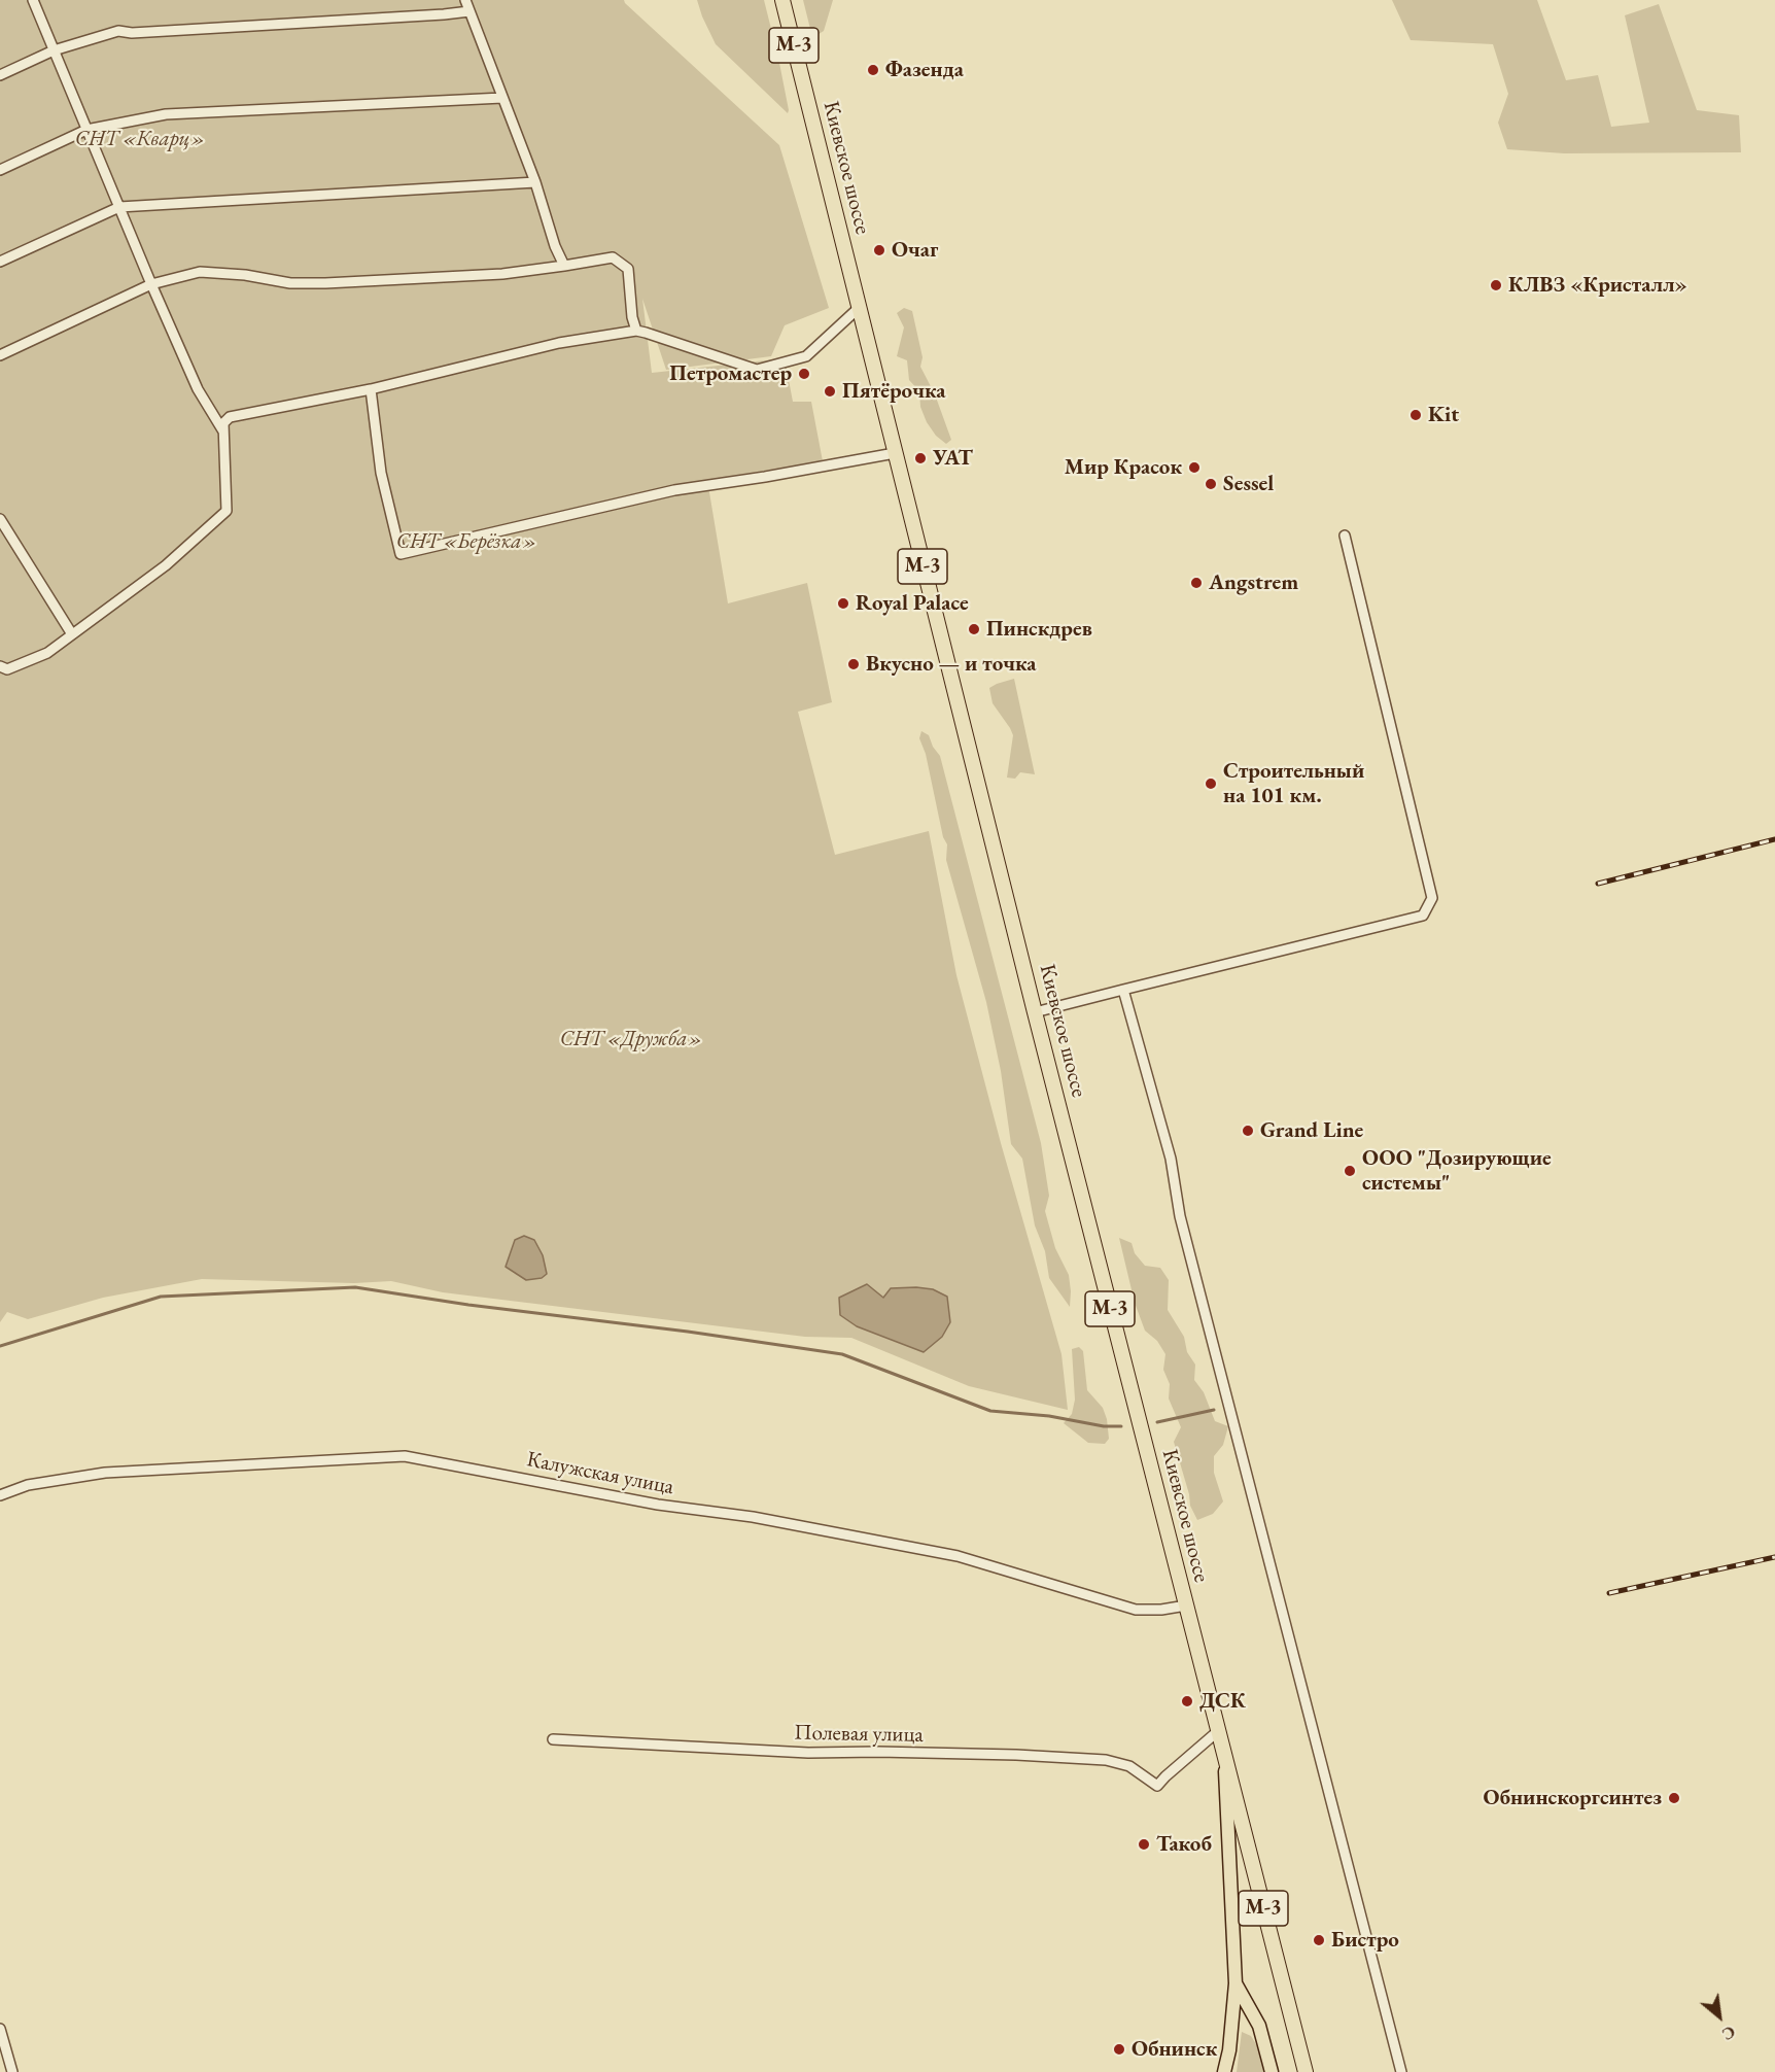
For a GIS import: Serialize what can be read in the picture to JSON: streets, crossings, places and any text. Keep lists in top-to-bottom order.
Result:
{
  "streets": {
    "highway": ["М-3", "Киевское шоссе"],
    "street": ["Калужская улица", "Полевая улица"]
  },
  "crossings": [
    ["Киевское шоссе", "Калужская улица"],
    ["Киевское шоссе", "Полевая улица"]
  ],
  "parks": ["СНТ «Кварц»", "СНТ «Берёзка»", "СНТ «Дружба»"],
  "places": [
    "Фазенда",
    "Очаг",
    "КЛВЗ «Кристалл»",
    "Петромастер",
    "Пятёрочка",
    "Kit",
    "УАТ",
    "Мир Красок",
    "Sessel",
    "Angstrem",
    "Royal Palace",
    "Пинскдрев",
    "Вкусно — и точка",
    "Строительный на 101 км.",
    "Grand Line",
    "ООО \"Дозирующие системы\"",
    "ДСК",
    "Обнинскоргсинтез",
    "Такоб",
    "Бистро",
    "Обнинск"
  ],
  "north": "bottom right"
}
